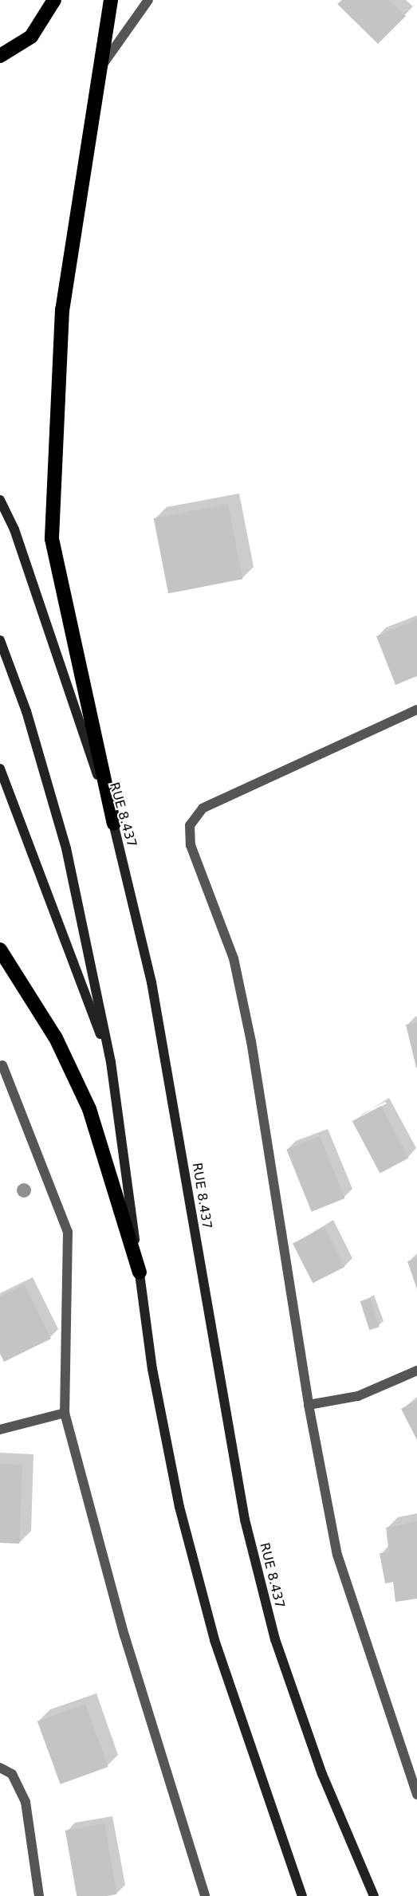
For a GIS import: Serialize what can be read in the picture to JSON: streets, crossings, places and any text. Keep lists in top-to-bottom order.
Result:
{
  "streets": {
    "main road": ["RUE 8.437"]
  }
}
